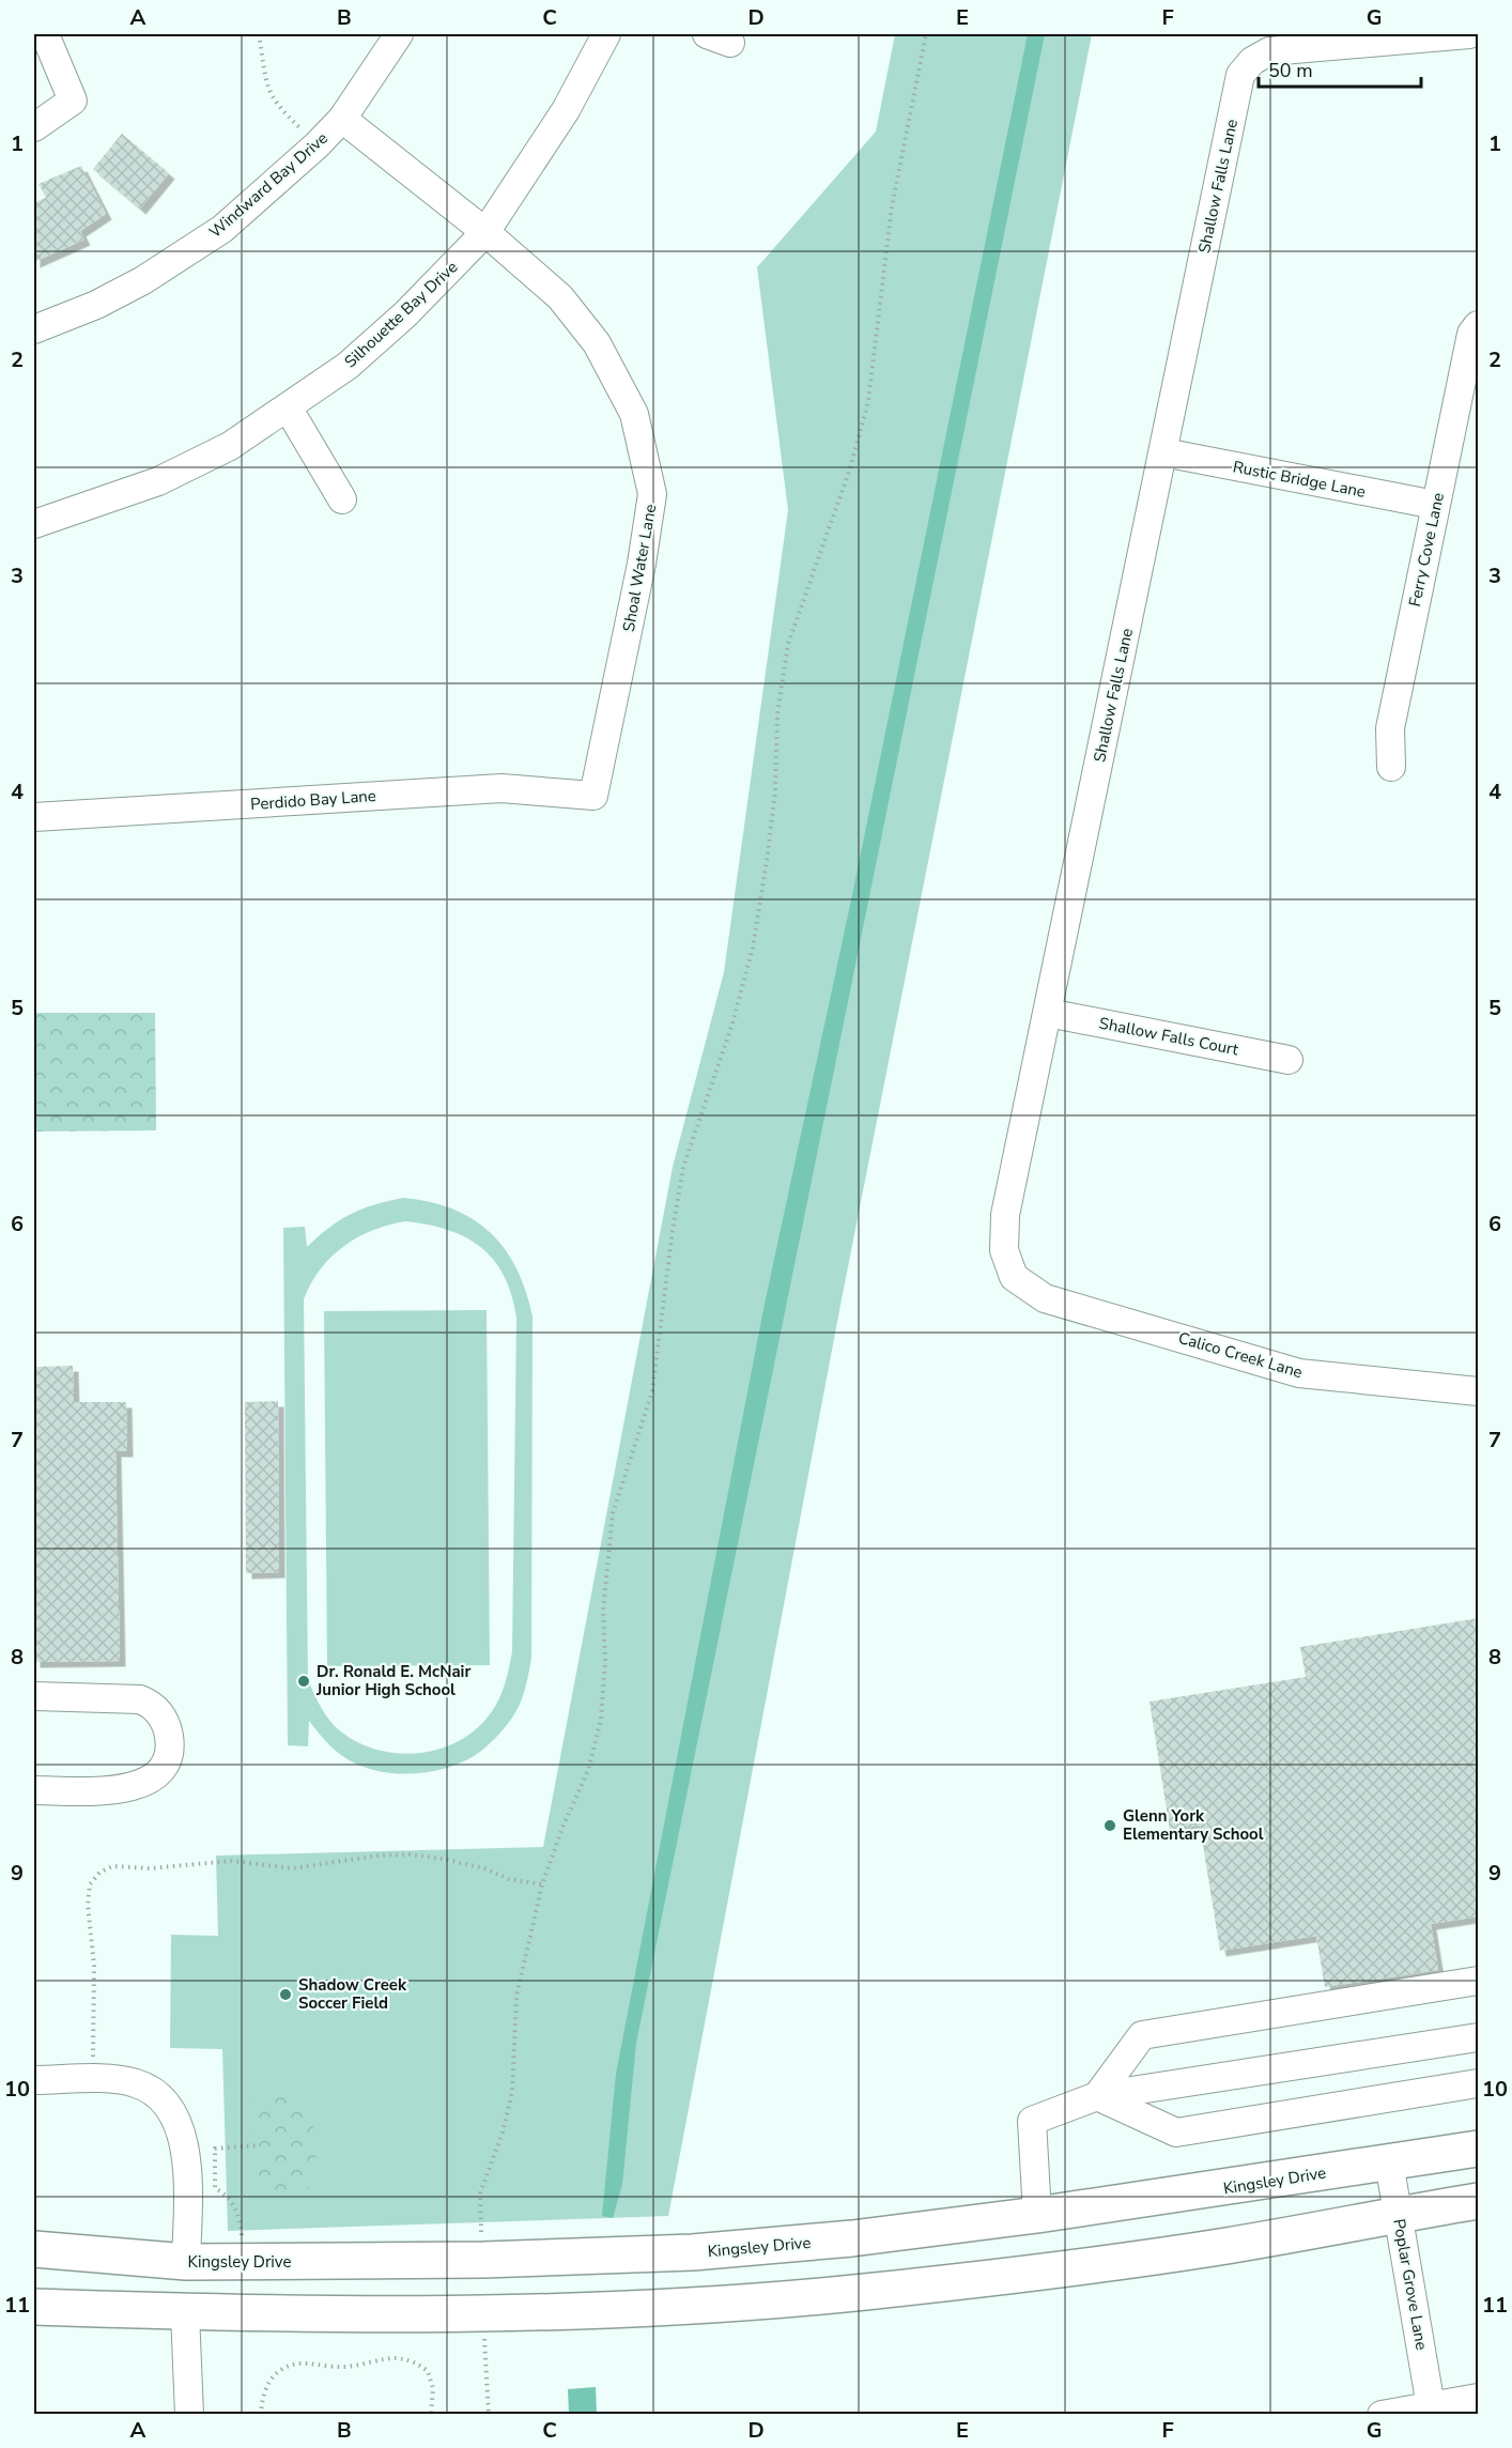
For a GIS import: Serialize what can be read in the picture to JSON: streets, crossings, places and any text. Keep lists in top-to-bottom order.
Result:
{
  "streets": {
    "main road": ["Kingsley Drive"],
    "street": [
      "Windward Bay Drive",
      "Shallow Falls Lane",
      "Silhouette Bay Drive",
      "Rustic Bridge Lane",
      "Ferry Cove Lane",
      "Shoal Water Lane",
      "Perdido Bay Lane",
      "Shallow Falls Court",
      "Calico Creek Lane",
      "Poplar Grove Lane"
    ]
  },
  "crossings": [
    ["Windward Bay Drive", "Shoal Water Lane"],
    ["Shallow Falls Lane", "Rustic Bridge Lane"],
    ["Shallow Falls Lane", "Shallow Falls Court"],
    ["Shallow Falls Lane", "Calico Creek Lane"],
    ["Silhouette Bay Drive", "Shoal Water Lane"],
    ["Rustic Bridge Lane", "Ferry Cove Lane"],
    ["Shoal Water Lane", "Perdido Bay Lane"],
    ["Kingsley Drive", "Poplar Grove Lane"]
  ],
  "places": ["Dr. Ronald E. McNair Junior High School", "Glenn York Elementary School", "Shadow Creek Soccer Field"],
  "scale_bar": "50 m",
  "grid": {
    "columns": [
      "A",
      "B",
      "C",
      "D",
      "E",
      "F",
      "G"
    ],
    "rows": [
      "1",
      "2",
      "3",
      "4",
      "5",
      "6",
      "7",
      "8",
      "9",
      "10",
      "11"
    ]
  }
}
